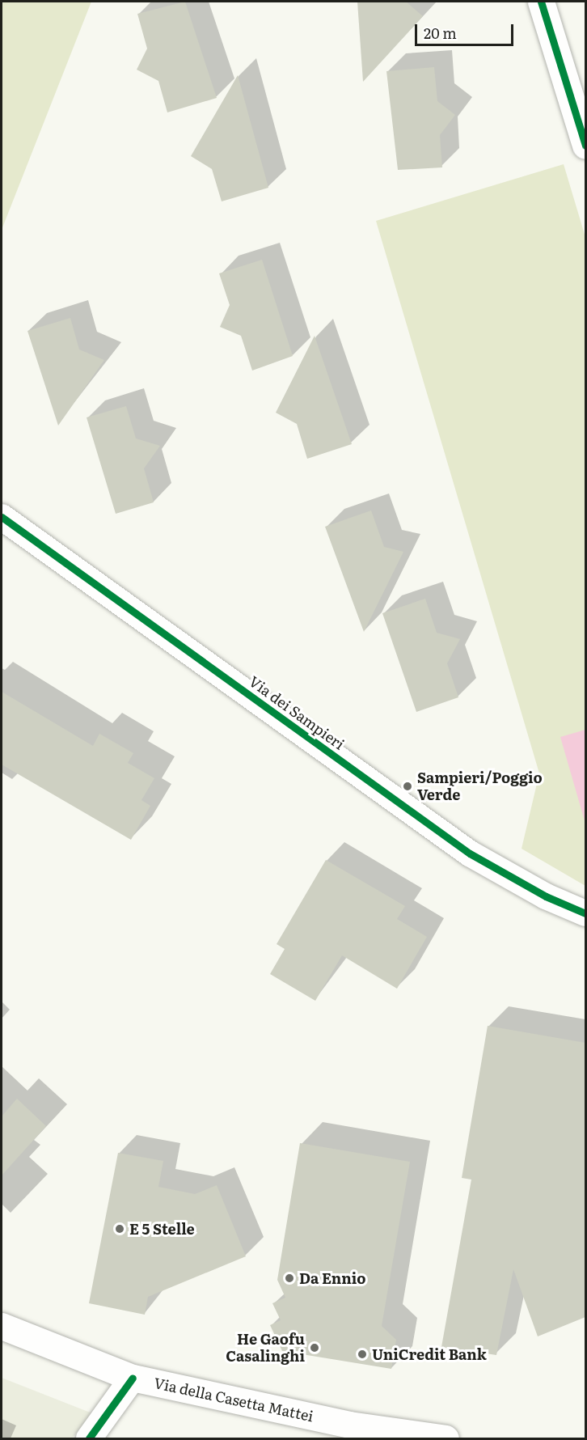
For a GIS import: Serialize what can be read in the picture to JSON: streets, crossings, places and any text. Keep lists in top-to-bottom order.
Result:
{
  "streets": {
    "main road": ["Via della Casetta Mattei"],
    "street": ["Via dei Sampieri"]
  },
  "places": [
    "Sampieri/Poggio Verde",
    "E 5 Stelle",
    "Da Ennio",
    "He Gaofu Casalinghi",
    "UniCredit Bank"
  ],
  "scale_bar": "20 m"
}
